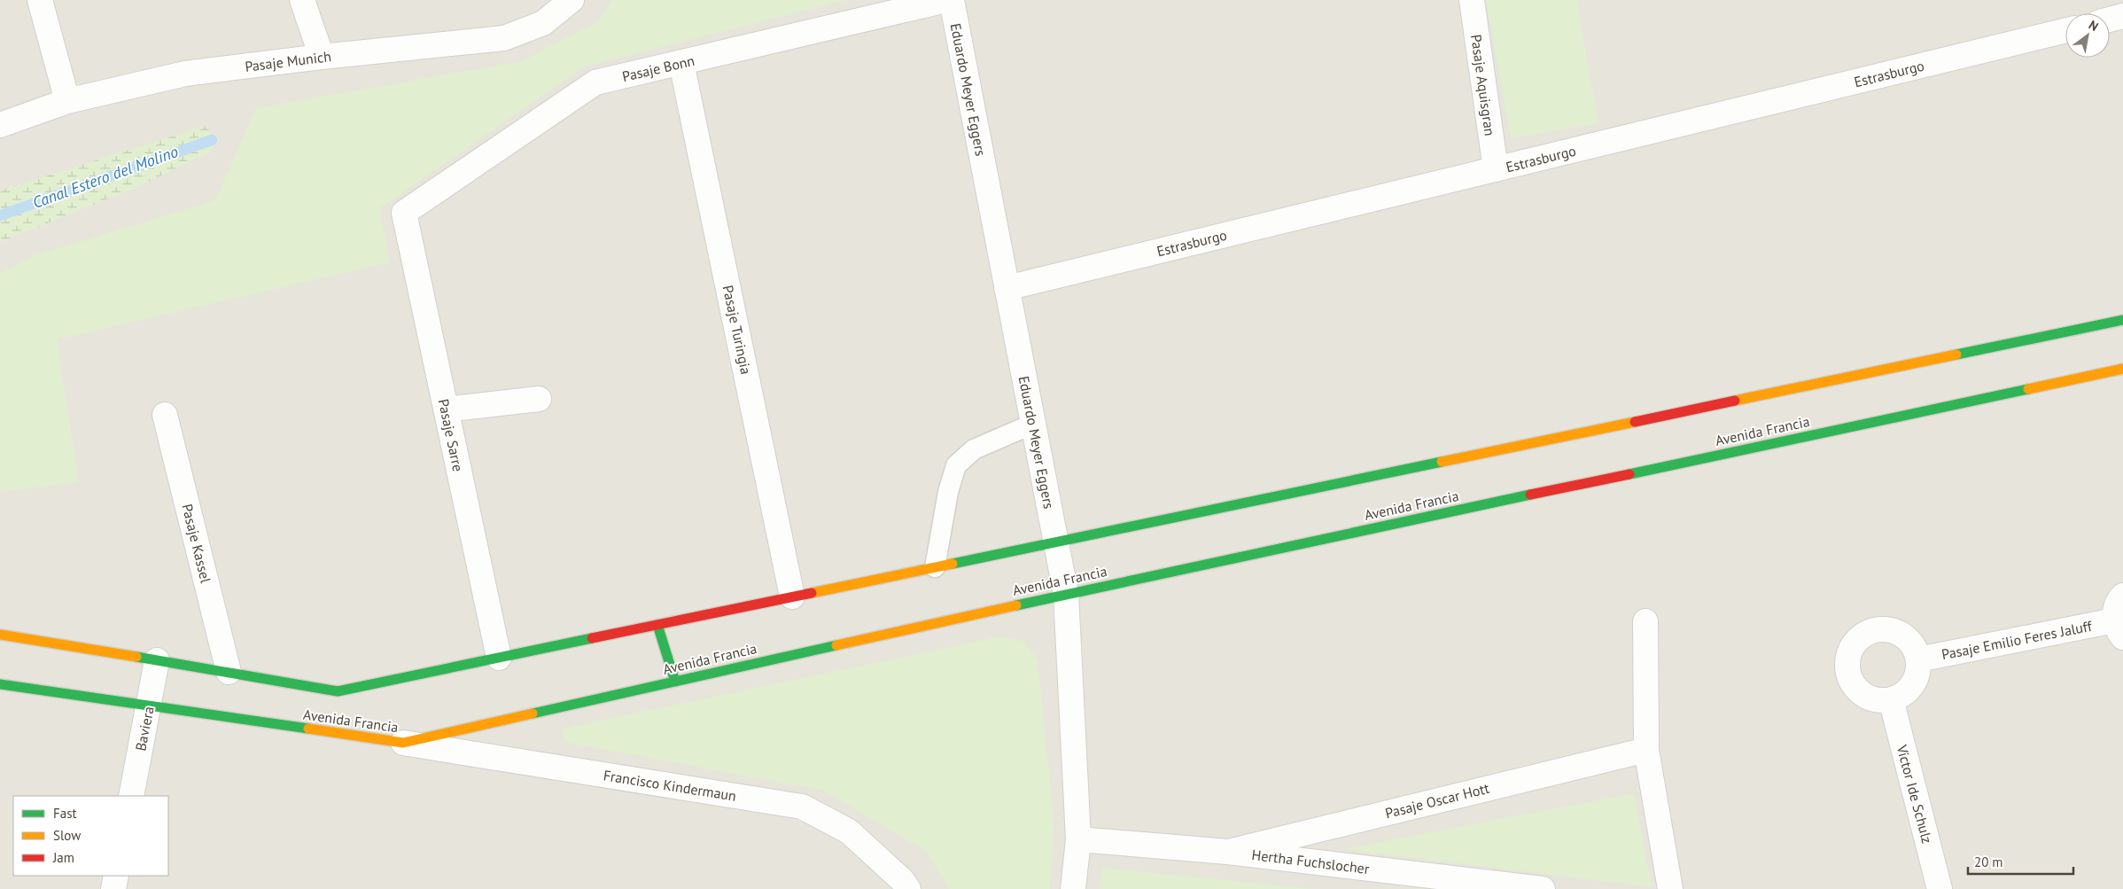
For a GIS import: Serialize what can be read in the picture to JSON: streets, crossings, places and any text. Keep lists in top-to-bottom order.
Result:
{
  "streets": {
    "main road": ["Avenida Francia"],
    "street": [
      "Pasaje Munich",
      "Pasaje Bonn",
      "Estrasburgo",
      "Pasaje Aquisgran",
      "Eduardo Meyer Eggers",
      "Pasaje Turingia",
      "Pasaje Sarre",
      "Pasaje Kassel",
      "Pasaje Emilio Feres Jaluff",
      "Baviera",
      "Francisco Kindermaun",
      "Víctor Ide Schulz",
      "Pasaje Oscar Hott",
      "Hertha Fuchslocher"
    ]
  },
  "crossings": [
    ["Pasaje Bonn", "Pasaje Turingia"],
    ["Pasaje Bonn", "Pasaje Sarre"],
    ["Estrasburgo", "Pasaje Aquisgran"],
    ["Estrasburgo", "Eduardo Meyer Eggers"],
    ["Eduardo Meyer Eggers", "Avenida Francia"],
    ["Eduardo Meyer Eggers", "Hertha Fuchslocher"],
    ["Pasaje Turingia", "Avenida Francia"],
    ["Avenida Francia", "Pasaje Sarre"],
    ["Avenida Francia", "Pasaje Kassel"],
    ["Avenida Francia", "Baviera"],
    ["Avenida Francia", "Francisco Kindermaun"],
    ["Pasaje Emilio Feres Jaluff", "Víctor Ide Schulz"],
    ["Pasaje Oscar Hott", "Hertha Fuchslocher"]
  ],
  "water": ["Canal Estero del Molino"],
  "legend": ["Fast", "Slow", "Jam"],
  "scale_bar": "20 m",
  "north": "top right"
}
